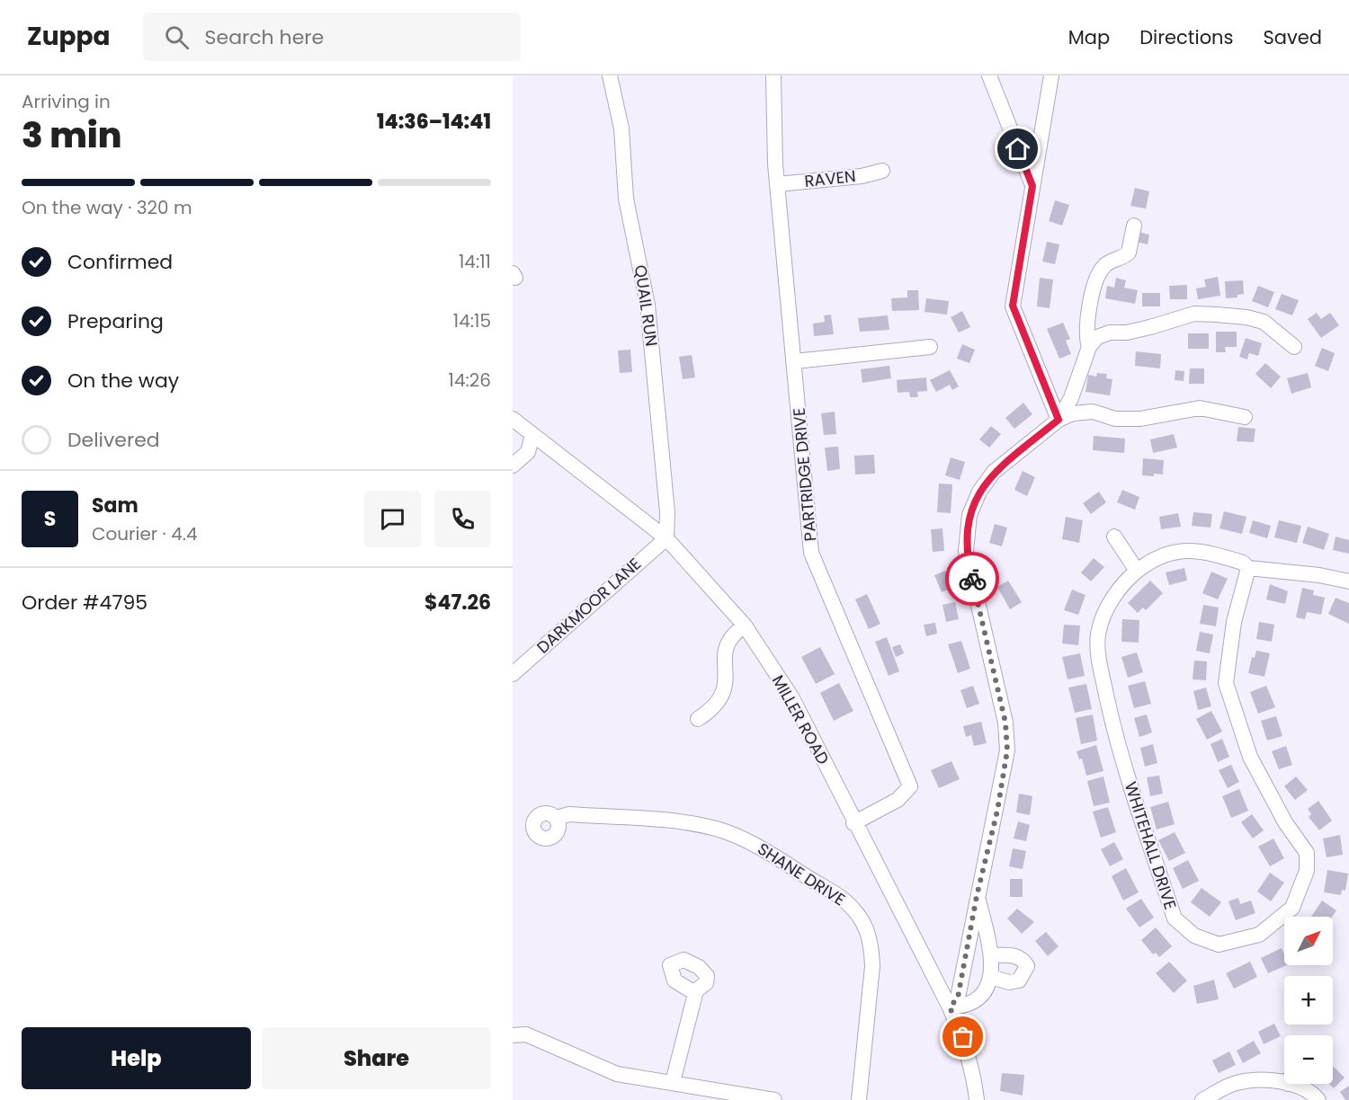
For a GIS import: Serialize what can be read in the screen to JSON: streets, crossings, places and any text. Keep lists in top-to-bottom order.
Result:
{
  "streets": {
    "street": [
      "RAVEN",
      "QUAIL RUN",
      "PARTRIDGE DRIVE",
      "DARKMOOR LANE",
      "MILLER ROAD",
      "WHITEHALL DRIVE",
      "SHANE DRIVE"
    ]
  },
  "crossings": [
    ["RAVEN", "PARTRIDGE DRIVE"],
    ["QUAIL RUN", "DARKMOOR LANE"],
    ["QUAIL RUN", "MILLER ROAD"],
    ["PARTRIDGE DRIVE", "MILLER ROAD"],
    ["DARKMOOR LANE", "MILLER ROAD"]
  ],
  "north": "top right",
  "page": {
    "header": "Zuppa",
    "search": "Search here",
    "nav": ["Map", "Directions", "Saved"],
    "heading": ["3 min", "Arriving in", "14:36–14:41"],
    "panel": [
      "Sam",
      "Courier · 4.4",
      "Order #4795",
      "$47.26"
    ],
    "bar": "On the way · 320 m",
    "list": [
      ["Confirmed", "14:11"],
      ["Preparing", "14:15"],
      ["On the way", "14:26"],
      "Delivered"
    ],
    "round": "S",
    "map_buttons": ["+", "−"],
    "buttons": ["Help", "Share"]
  }
}
